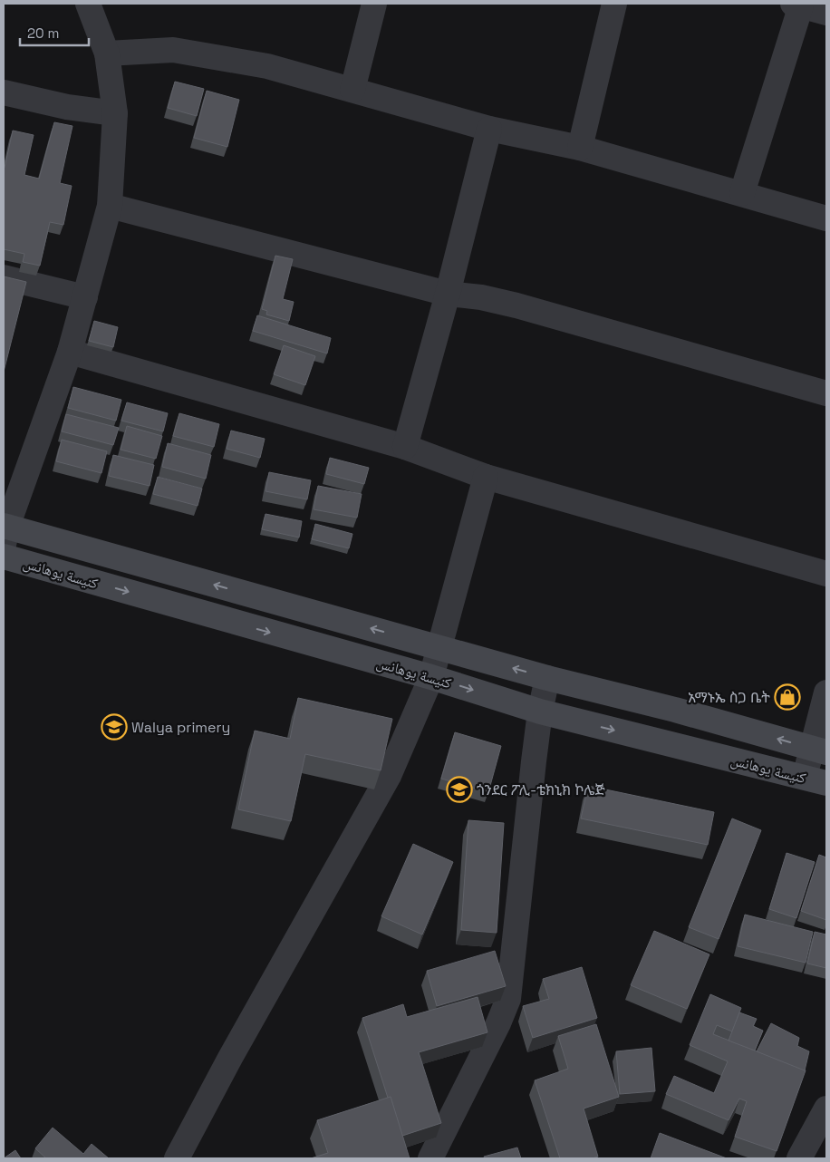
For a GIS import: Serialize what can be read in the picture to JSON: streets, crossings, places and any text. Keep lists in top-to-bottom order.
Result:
{
  "streets": {
    "street": ["كنيسة يوهانس"]
  },
  "places": {
    "shop": ["አማኑኤ ስጋ ቤት"],
    "school or university": ["Walya primery", "ጎንደር ፖሊ-ቴክኒክ ኮሌጅ"]
  },
  "scale_bar": "20 m"
}
